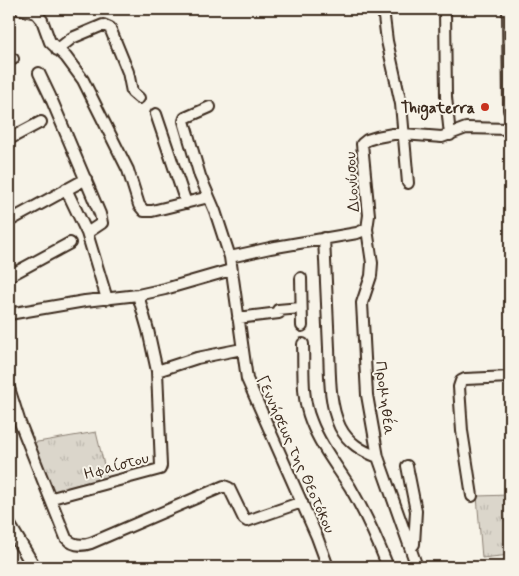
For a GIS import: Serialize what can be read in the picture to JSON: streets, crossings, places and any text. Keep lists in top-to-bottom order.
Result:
{
  "streets": {
    "street": [
      "Διονύσου",
      "Προμηθέα",
      "Γεννήσεως της Θεοτόκου",
      "Ηφαίστου"
    ]
  },
  "crossings": [
    ["Διονύσου", "Προμηθέα"],
    ["Διονύσου", "Γεννήσεως της Θεοτόκου"]
  ],
  "places": ["Thigaterra"]
}
